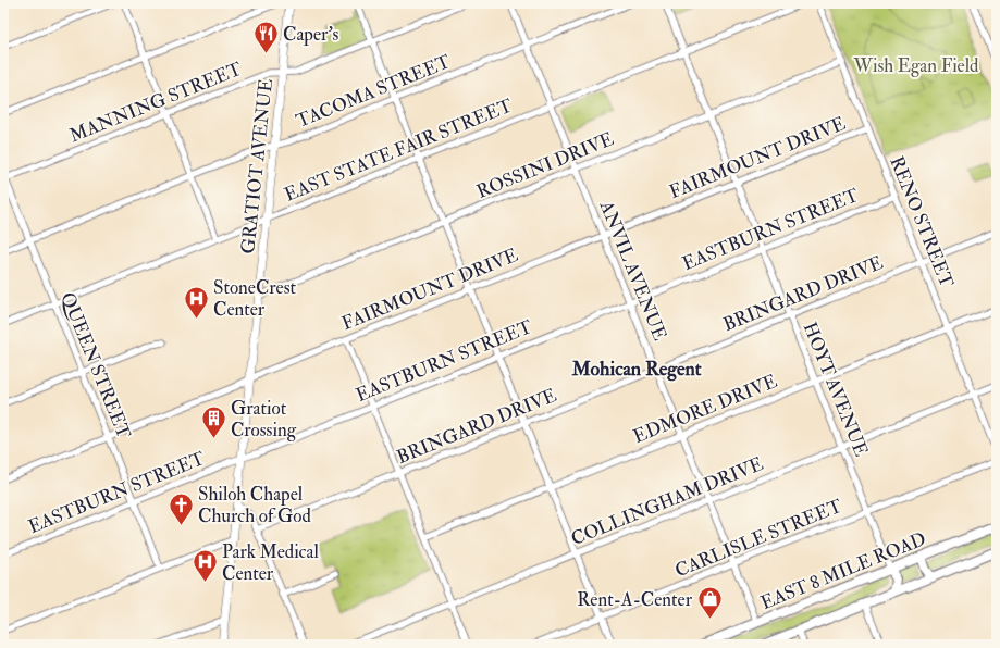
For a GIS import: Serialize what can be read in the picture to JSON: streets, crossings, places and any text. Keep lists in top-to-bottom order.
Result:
{
  "streets": {
    "highway": ["EAST 8 MILE ROAD"],
    "main road": ["GRATIOT AVENUE"],
    "street": [
      "TACOMA STREET",
      "MANNING STREET",
      "EAST STATE FAIR STREET",
      "FAIRMOUNT DRIVE",
      "ROSSINI DRIVE",
      "RENO STREET",
      "EASTBURN STREET",
      "ANVIL AVENUE",
      "BRINGARD DRIVE",
      "QUEEN STREET",
      "HOYT AVENUE",
      "EDMORE DRIVE",
      "COLLINGHAM DRIVE",
      "CARLISLE STREET"
    ]
  },
  "crossings": [
    ["TACOMA STREET", "GRATIOT AVENUE"],
    ["TACOMA STREET", "ANVIL AVENUE"],
    ["TACOMA STREET", "QUEEN STREET"],
    ["MANNING STREET", "GRATIOT AVENUE"],
    ["MANNING STREET", "QUEEN STREET"],
    ["EAST STATE FAIR STREET", "GRATIOT AVENUE"],
    ["EAST STATE FAIR STREET", "ANVIL AVENUE"],
    ["EAST STATE FAIR STREET", "QUEEN STREET"],
    ["EAST STATE FAIR STREET", "HOYT AVENUE"],
    ["FAIRMOUNT DRIVE", "GRATIOT AVENUE"],
    ["FAIRMOUNT DRIVE", "RENO STREET"],
    ["FAIRMOUNT DRIVE", "ANVIL AVENUE"],
    ["FAIRMOUNT DRIVE", "QUEEN STREET"],
    ["FAIRMOUNT DRIVE", "HOYT AVENUE"],
    ["ROSSINI DRIVE", "GRATIOT AVENUE"],
    ["ROSSINI DRIVE", "RENO STREET"],
    ["ROSSINI DRIVE", "ANVIL AVENUE"],
    ["ROSSINI DRIVE", "HOYT AVENUE"],
    ["GRATIOT AVENUE", "EASTBURN STREET"],
    ["RENO STREET", "EASTBURN STREET"],
    ["RENO STREET", "BRINGARD DRIVE"],
    ["RENO STREET", "EDMORE DRIVE"],
    ["RENO STREET", "COLLINGHAM DRIVE"],
    ["EASTBURN STREET", "ANVIL AVENUE"],
    ["EASTBURN STREET", "QUEEN STREET"],
    ["EASTBURN STREET", "HOYT AVENUE"],
    ["ANVIL AVENUE", "BRINGARD DRIVE"],
    ["ANVIL AVENUE", "EDMORE DRIVE"],
    ["ANVIL AVENUE", "COLLINGHAM DRIVE"],
    ["ANVIL AVENUE", "CARLISLE STREET"],
    ["ANVIL AVENUE", "EAST 8 MILE ROAD"],
    ["BRINGARD DRIVE", "HOYT AVENUE"],
    ["HOYT AVENUE", "EDMORE DRIVE"],
    ["HOYT AVENUE", "COLLINGHAM DRIVE"],
    ["HOYT AVENUE", "CARLISLE STREET"],
    ["HOYT AVENUE", "EAST 8 MILE ROAD"]
  ],
  "districts": ["Mohican Regent"],
  "parks": ["Wish Egan Field"],
  "places": {
    "restaurant": ["Caper's"],
    "hospital": ["StoneCrest Center", "Park Medical Center"],
    "building": ["Gratiot Crossing"],
    "church": ["Shiloh Chapel Church of God"],
    "shop": ["Rent-A-Center"]
  }
}
